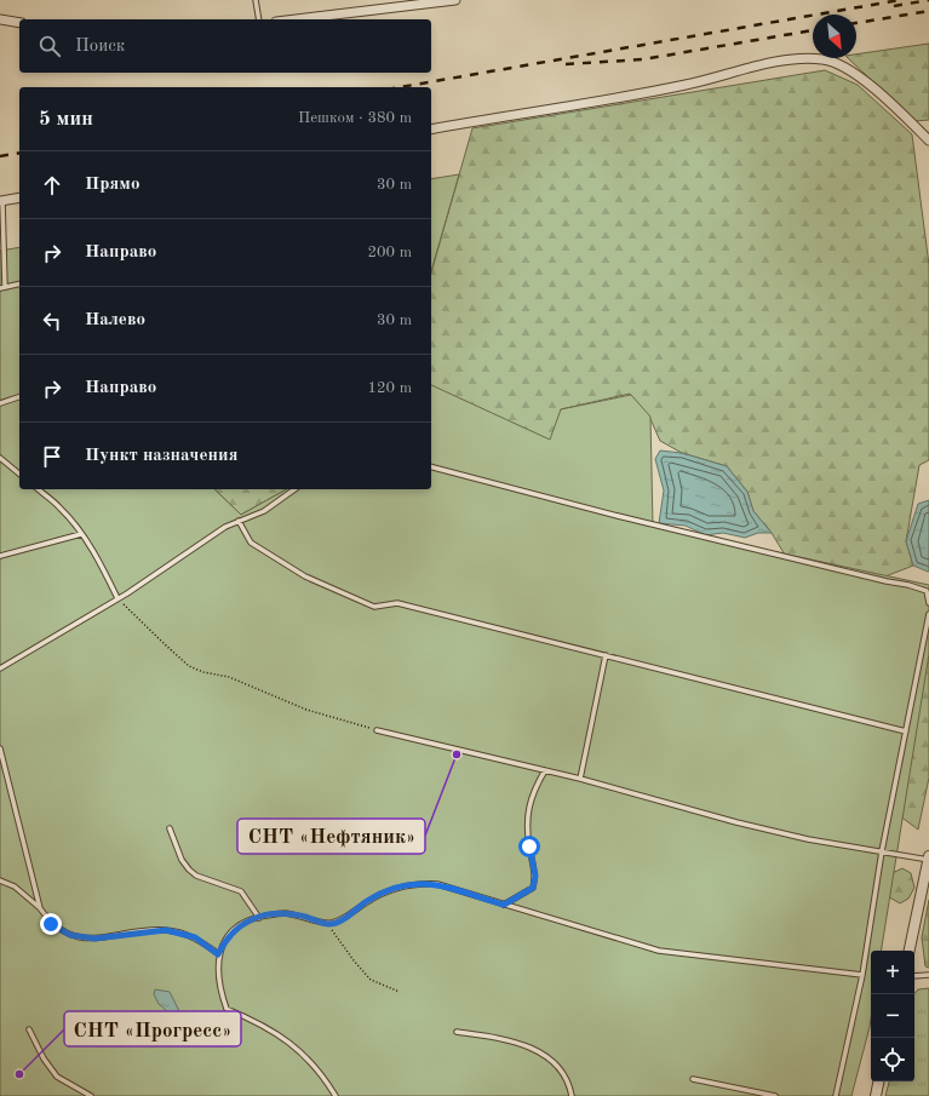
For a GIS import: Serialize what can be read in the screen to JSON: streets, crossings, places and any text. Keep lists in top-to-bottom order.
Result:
{
  "places": ["СНТ «Нефтяник»", "СНТ «Прогресс»"],
  "north": "bottom right",
  "page": {
    "search": "Поиск",
    "heading": ["5 мин", "Пешком · 380 m"],
    "list": [
      ["Прямо", "30 m"],
      ["Направо", "200 m"],
      ["Налево", "30 m"],
      ["Направо", "120 m"],
      "Пункт назначения"
    ],
    "map_buttons": ["+", "−"]
  }
}
